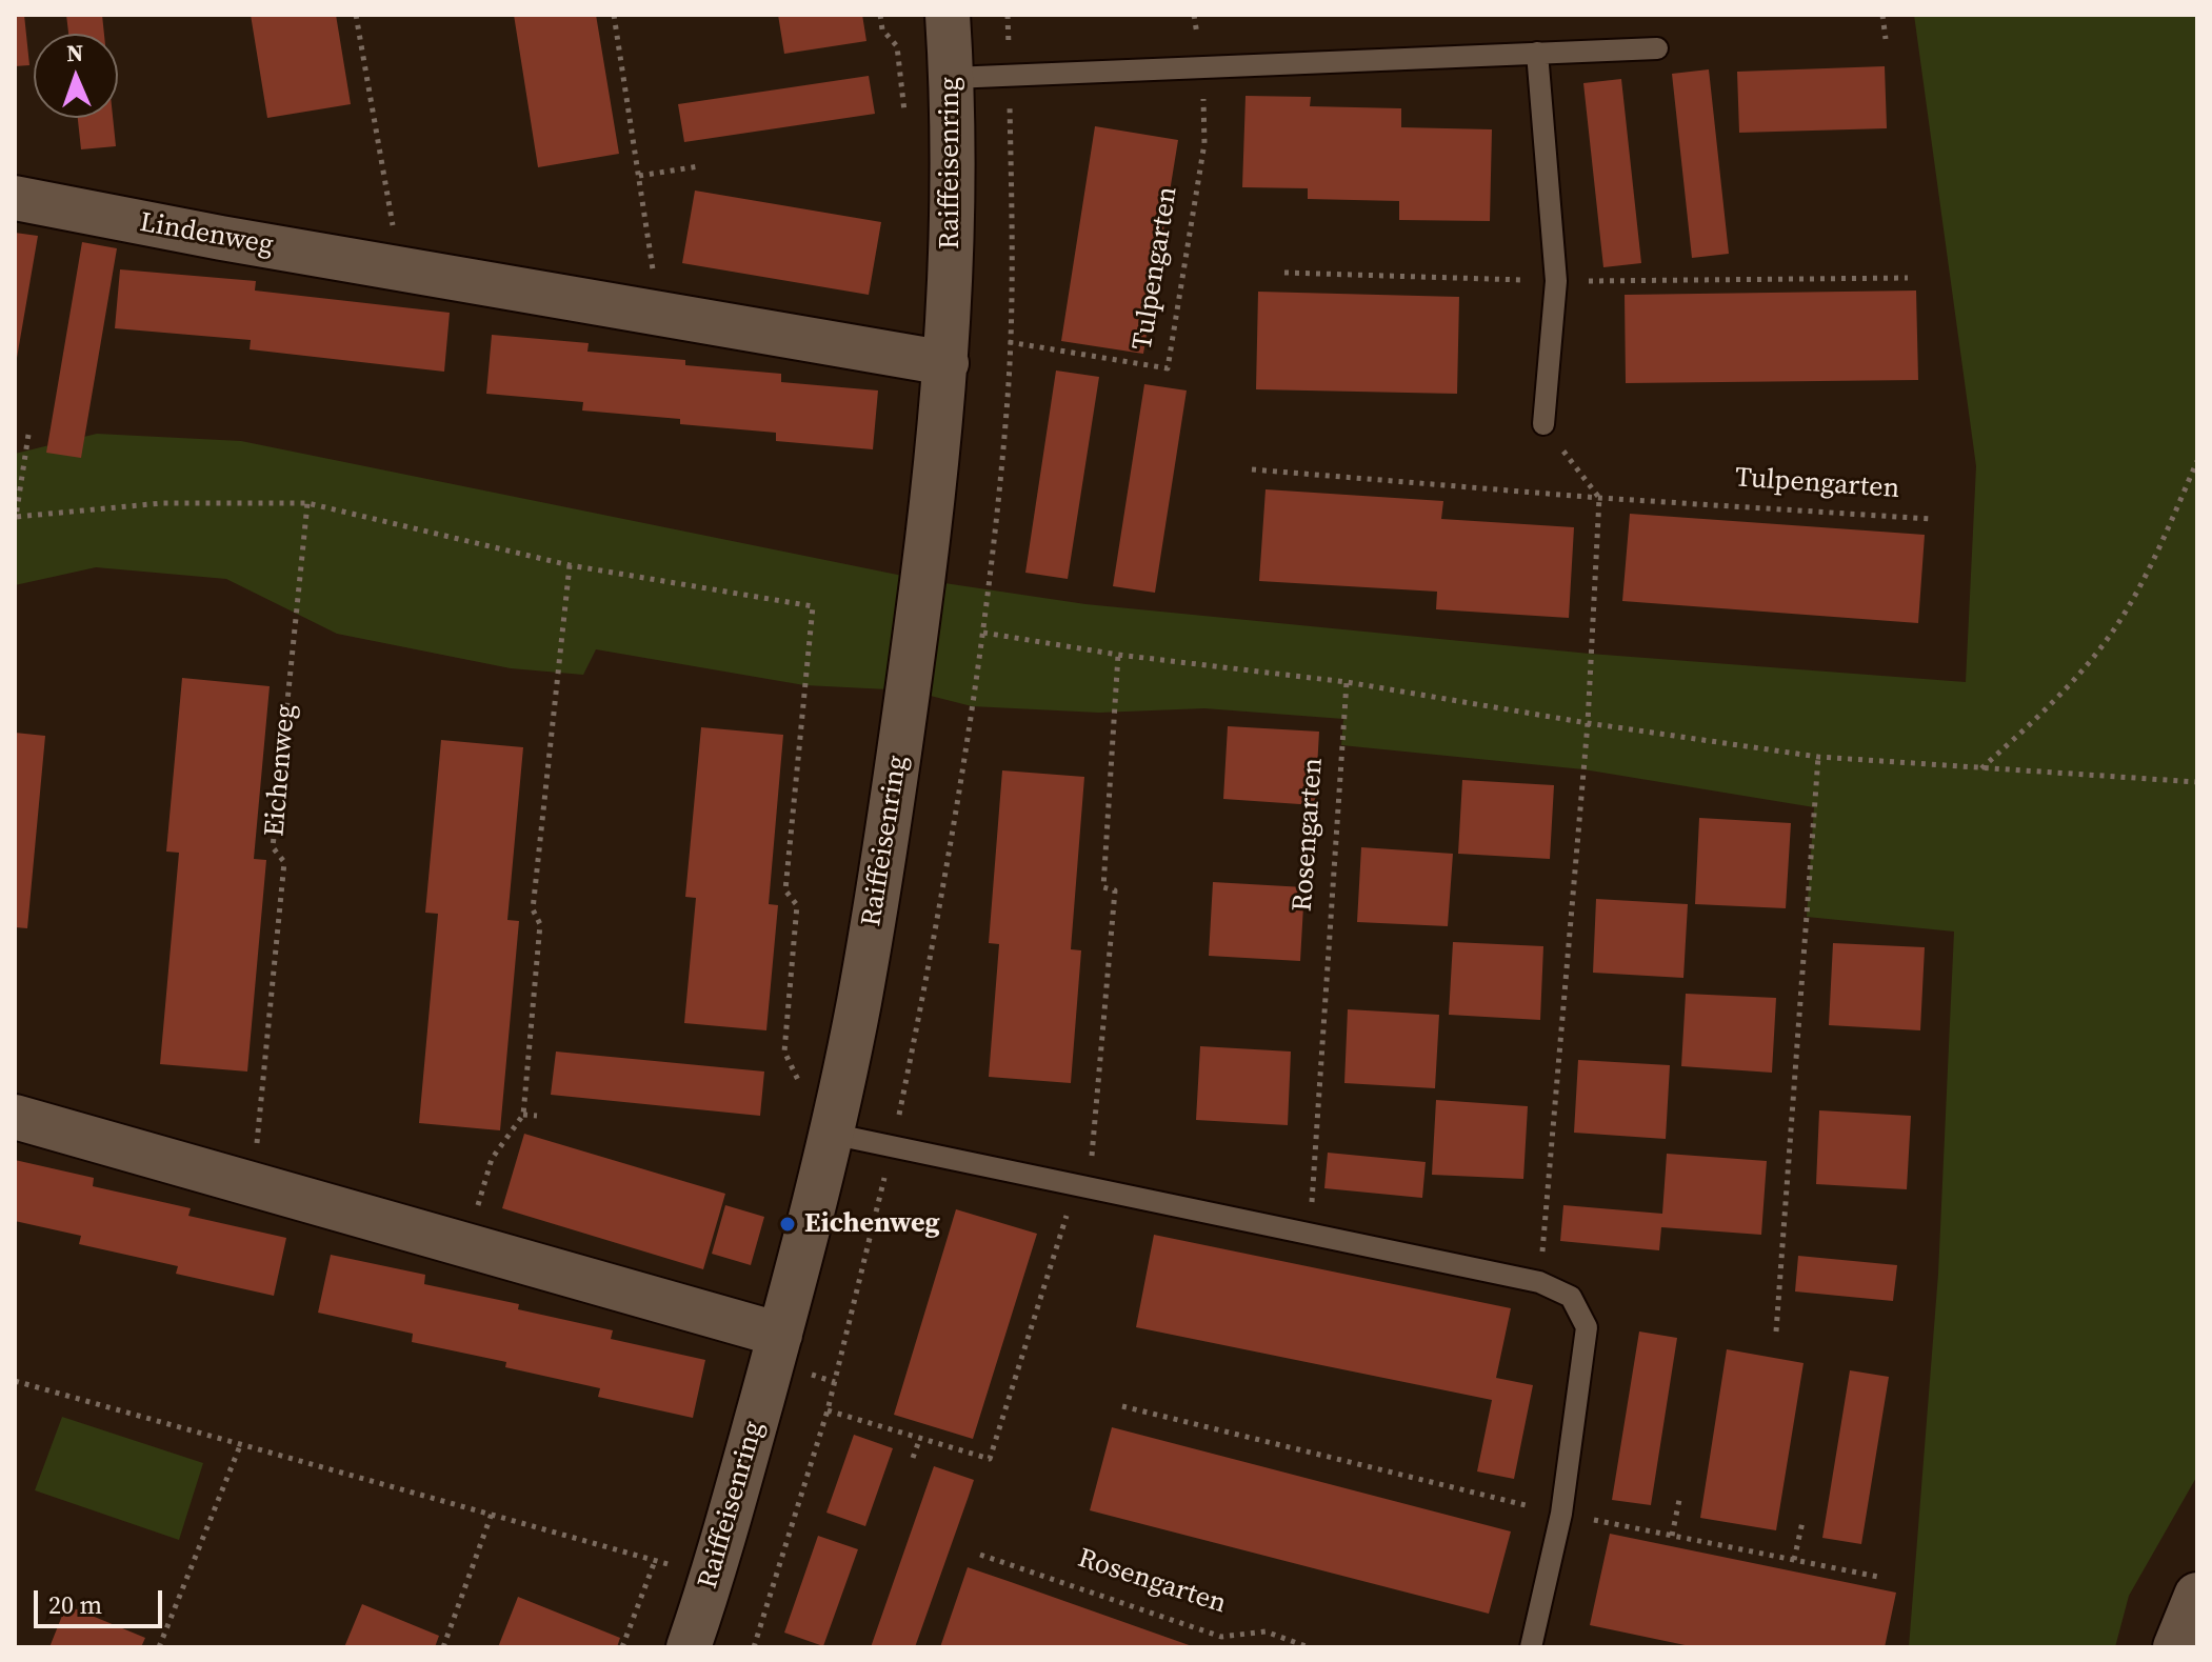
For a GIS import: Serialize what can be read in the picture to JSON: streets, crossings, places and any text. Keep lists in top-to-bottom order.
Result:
{
  "streets": {
    "street": ["Raiffeisenring", "Lindenweg"],
    "path": ["Tulpengarten", "Eichenweg", "Rosengarten"]
  },
  "crossings": [
    ["Raiffeisenring", "Lindenweg"]
  ],
  "places": ["Eichenweg"],
  "scale_bar": "20 m",
  "north": "top"
}
